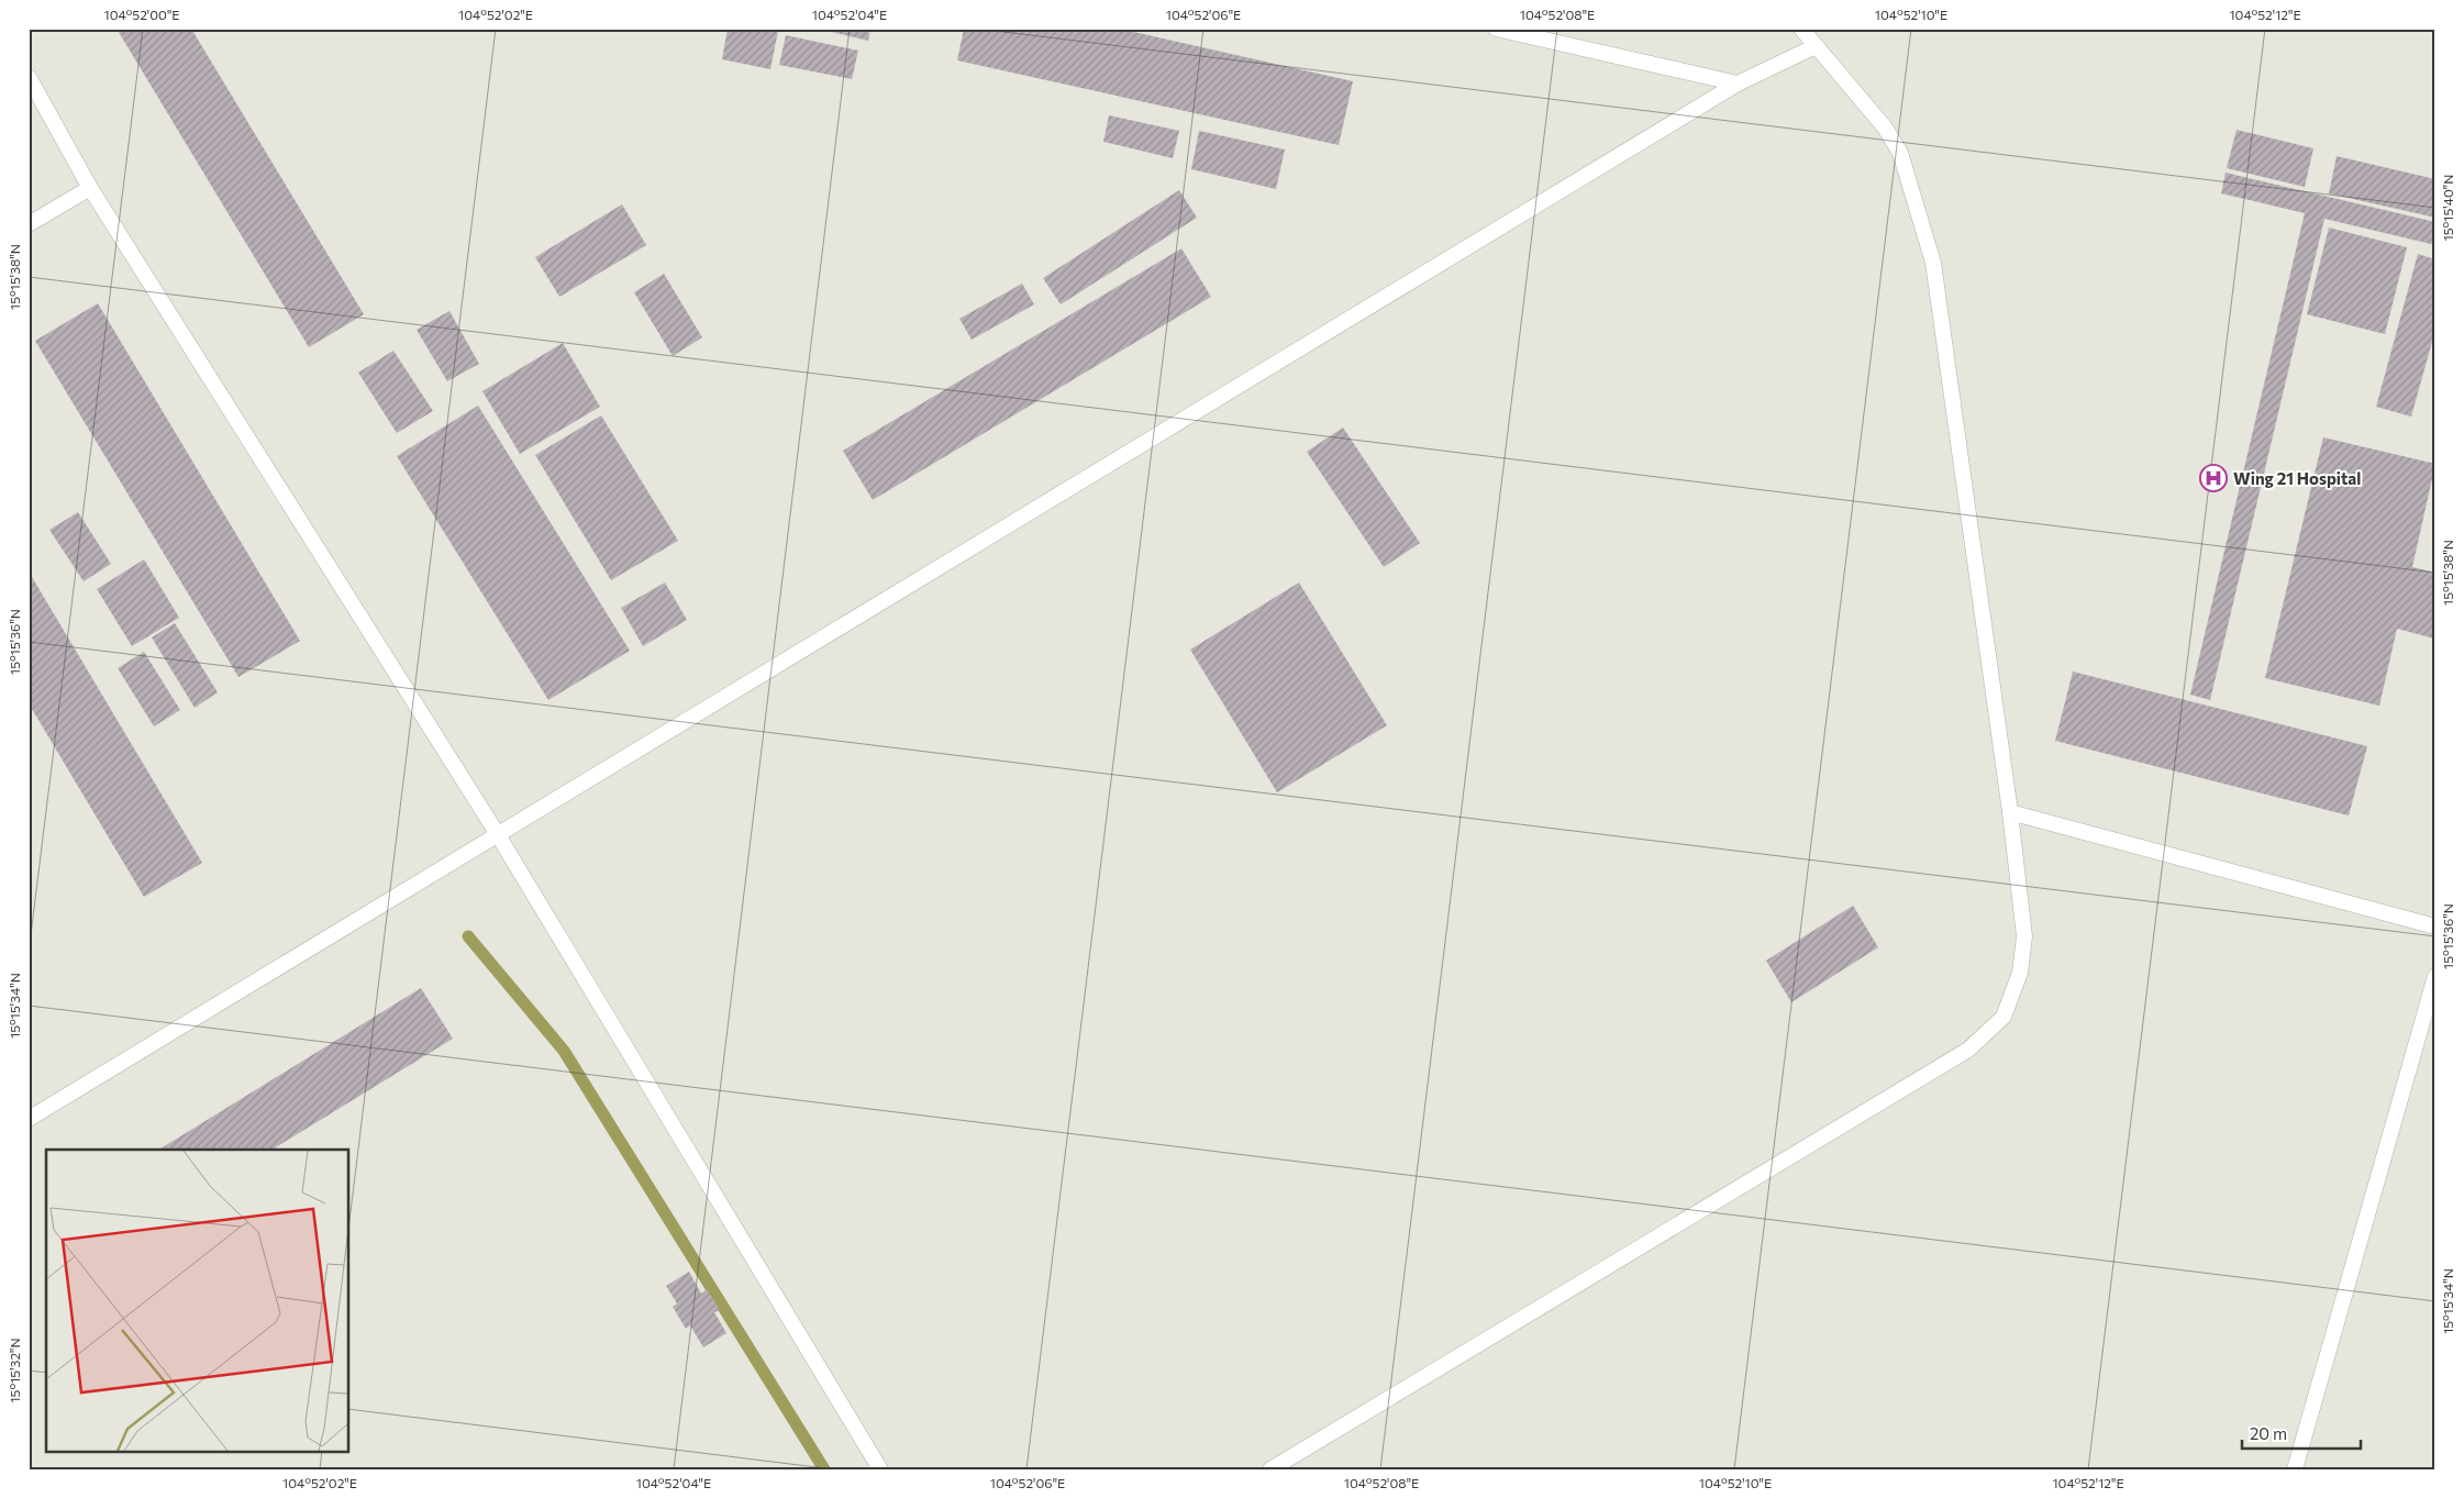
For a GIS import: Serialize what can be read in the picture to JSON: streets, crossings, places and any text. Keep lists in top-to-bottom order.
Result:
{
  "places": {
    "hospital": ["Wing 21 Hospital"]
  },
  "scale_bar": "20 m",
  "coordinates": [
    "104°52'00\"E",
    "104°52'02\"E",
    "104°52'04\"E",
    "104°52'06\"E",
    "104°52'08\"E",
    "104°52'10\"E",
    "104°52'12\"E",
    "15°15'40\"N",
    "15°15'38\"N",
    "15°15'36\"N",
    "15°15'34\"N",
    "15°15'32\"N"
  ]
}
